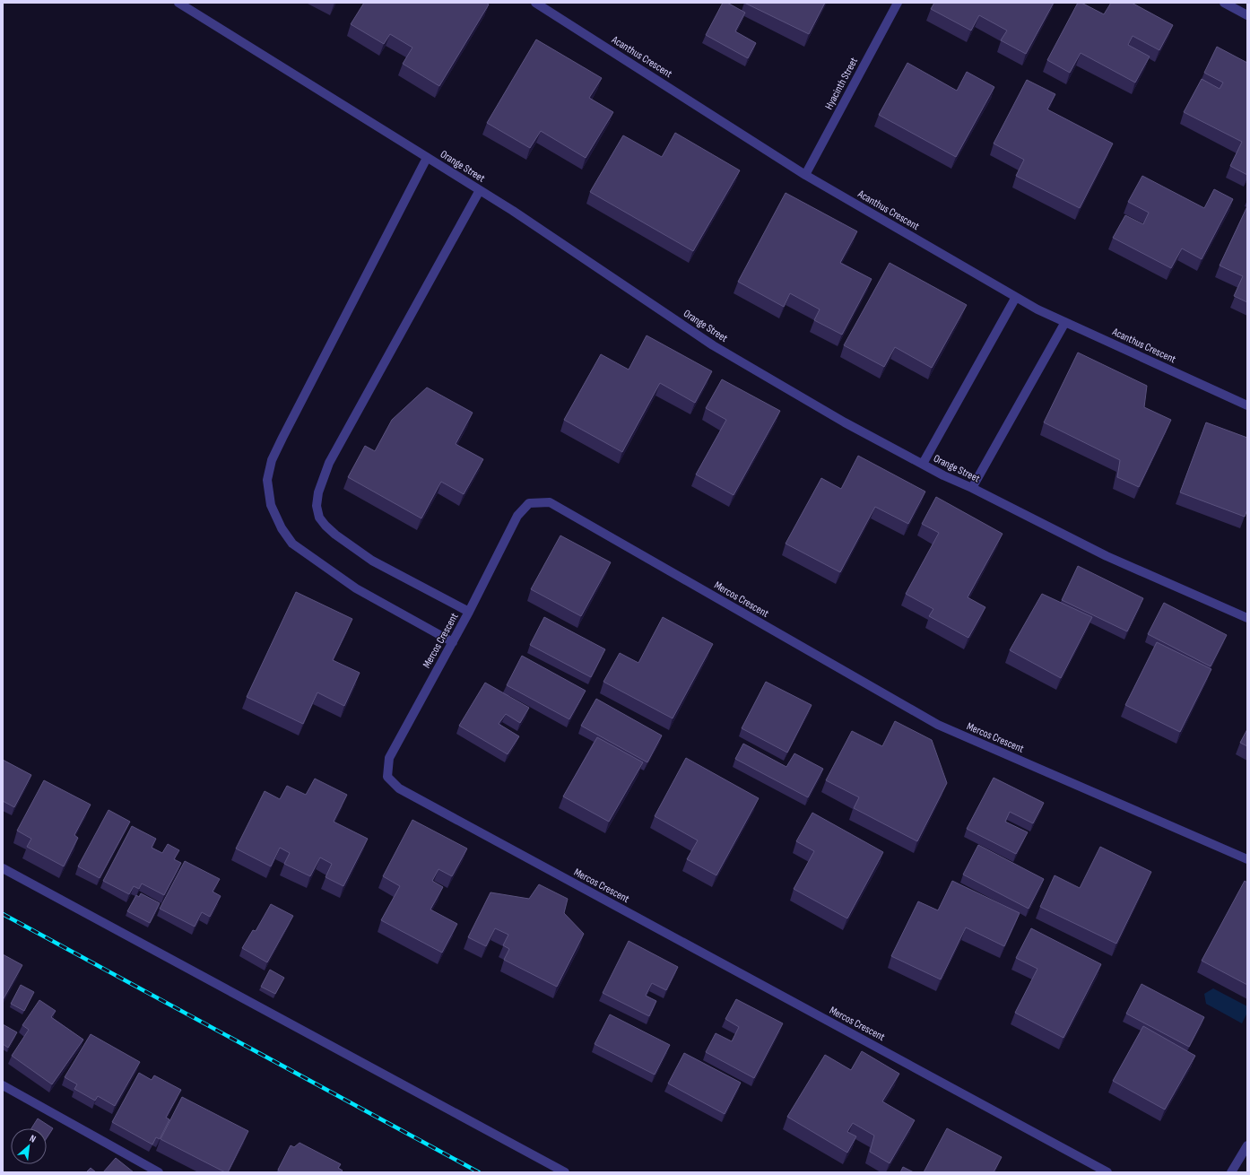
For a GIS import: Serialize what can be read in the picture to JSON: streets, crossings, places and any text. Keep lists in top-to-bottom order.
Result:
{
  "streets": {
    "street": [
      "Acanthus Crescent",
      "Hyacinth Street",
      "Orange Street",
      "Mercos Crescent"
    ]
  },
  "crossings": [
    ["Acanthus Crescent", "Hyacinth Street"]
  ],
  "north": "top right"
}
